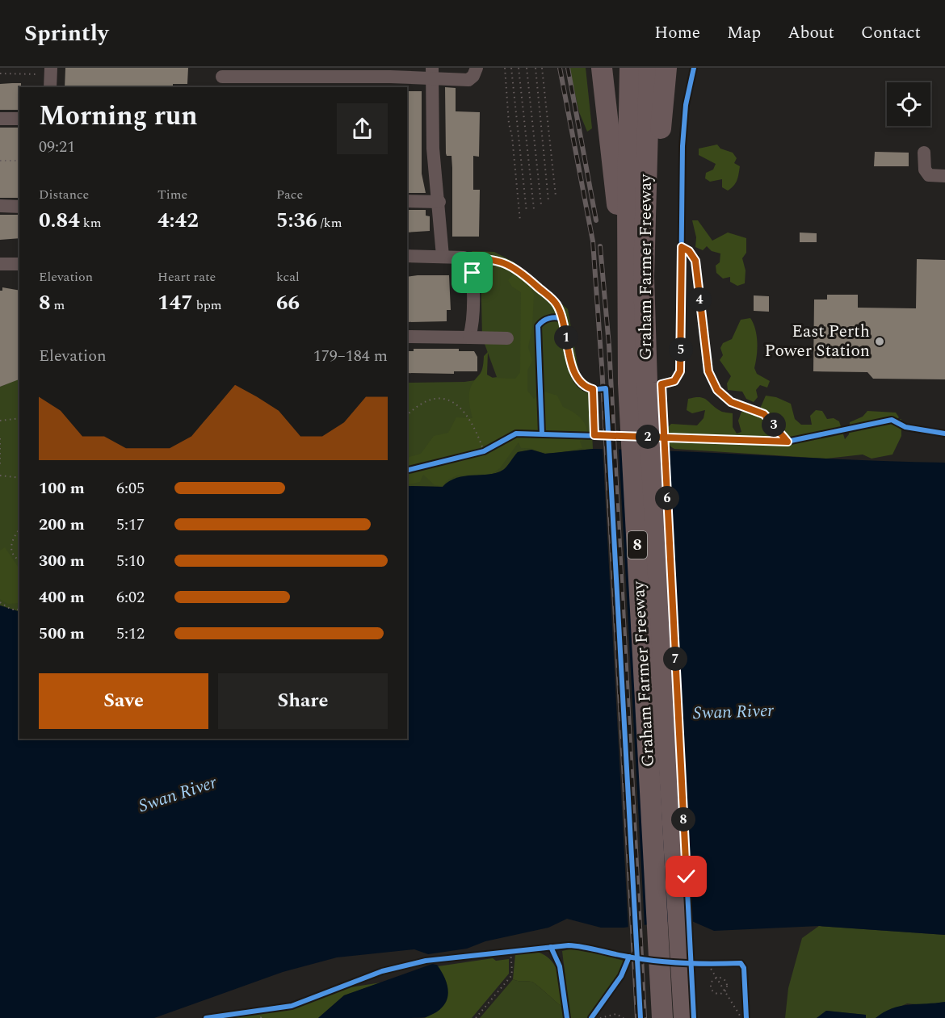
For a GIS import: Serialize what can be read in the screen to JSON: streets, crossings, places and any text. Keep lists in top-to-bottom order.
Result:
{
  "streets": {
    "highway": ["Graham Farmer Freeway", "8"]
  },
  "water": ["Swan River"],
  "places": ["East Perth Power Station"],
  "page": {
    "header": "Sprintly",
    "nav": [
      "Home",
      "Map",
      "About",
      "Contact"
    ],
    "heading": ["Morning run", "09:21"],
    "stats": [
      ["Distance", "0.84 km"],
      ["Time", "4:42"],
      ["Pace", "5:36 /km"],
      ["Elevation", "8 m"],
      ["Heart rate", "147 bpm"],
      ["kcal", "66"]
    ],
    "pins": [
      "4",
      "1",
      "5",
      "3",
      "2",
      "6",
      "7",
      "8"
    ],
    "chart": ["Elevation", "179–184 m"],
    "list": [
      {
        "name": "100 m",
        "note": "6:05"
      },
      {
        "name": "200 m",
        "note": "5:17"
      },
      {
        "name": "300 m",
        "note": "5:10"
      },
      {
        "name": "400 m",
        "note": "6:02"
      },
      {
        "name": "500 m",
        "note": "5:12"
      }
    ],
    "buttons": ["Save", "Share"]
  }
}
